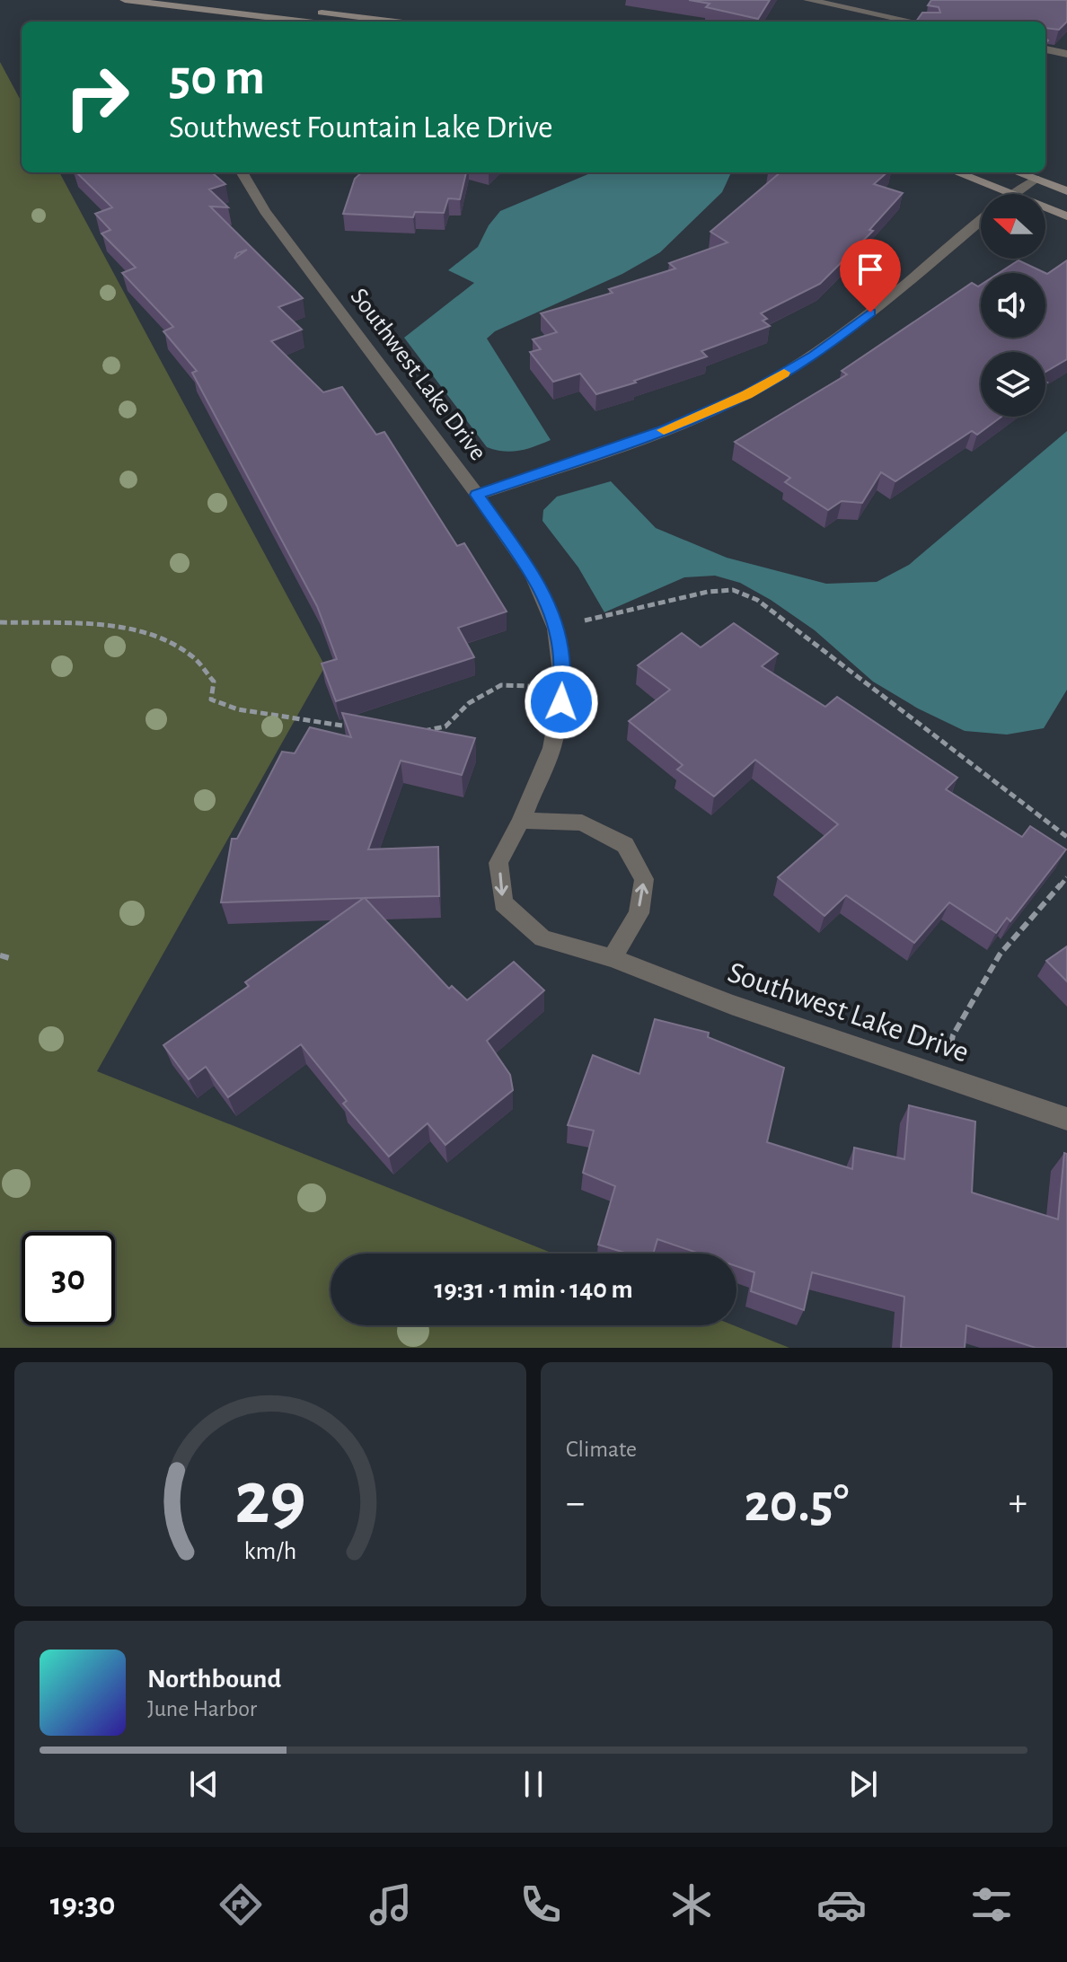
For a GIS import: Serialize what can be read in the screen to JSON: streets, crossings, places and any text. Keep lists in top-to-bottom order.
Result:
{
  "streets": {
    "street": ["Southwest Lake Drive"]
  },
  "north": "left",
  "page": {
    "turn": ["50 m", "Southwest Fountain Lake Drive"],
    "limit": "30",
    "trip": "19:31 · 1 min · 140 m",
    "tile": "Climate",
    "heat": ["−", "20.5°", "+"],
    "song": ["Northbound", "June Harbor"],
    "tabs": "19:30",
    "gauge": ["29", "km/h"]
  }
}
